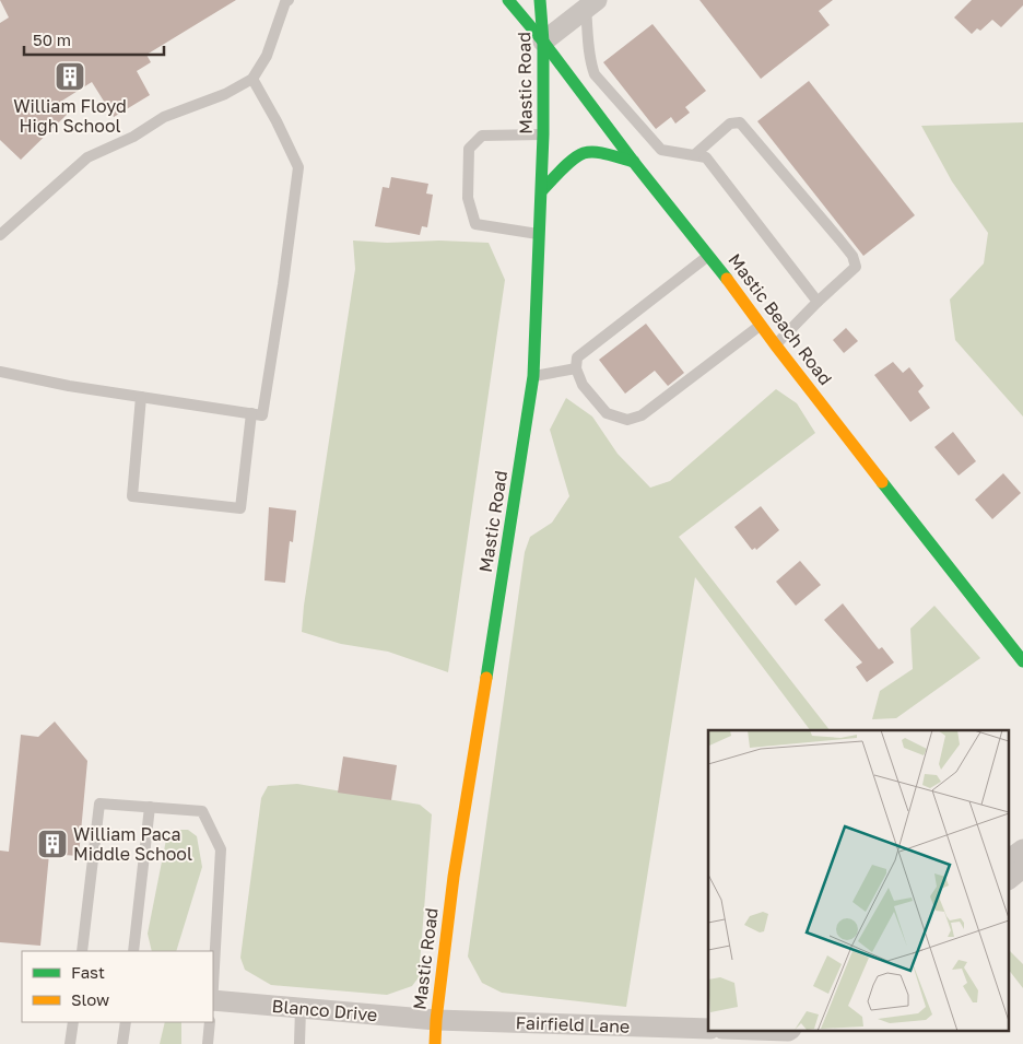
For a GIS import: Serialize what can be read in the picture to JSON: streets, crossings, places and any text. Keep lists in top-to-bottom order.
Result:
{
  "streets": {
    "main road": ["Mastic Road", "Mastic Beach Road"],
    "street": ["Blanco Drive", "Fairfield Lane"]
  },
  "crossings": [
    ["Mastic Road", "Mastic Beach Road"],
    ["Mastic Road", "Blanco Drive"],
    ["Mastic Road", "Fairfield Lane"],
    ["Blanco Drive", "Fairfield Lane"]
  ],
  "places": {
    "building": ["William Floyd High School", "William Paca Middle School"]
  },
  "legend": ["Fast", "Slow"],
  "scale_bar": "50 m"
}
